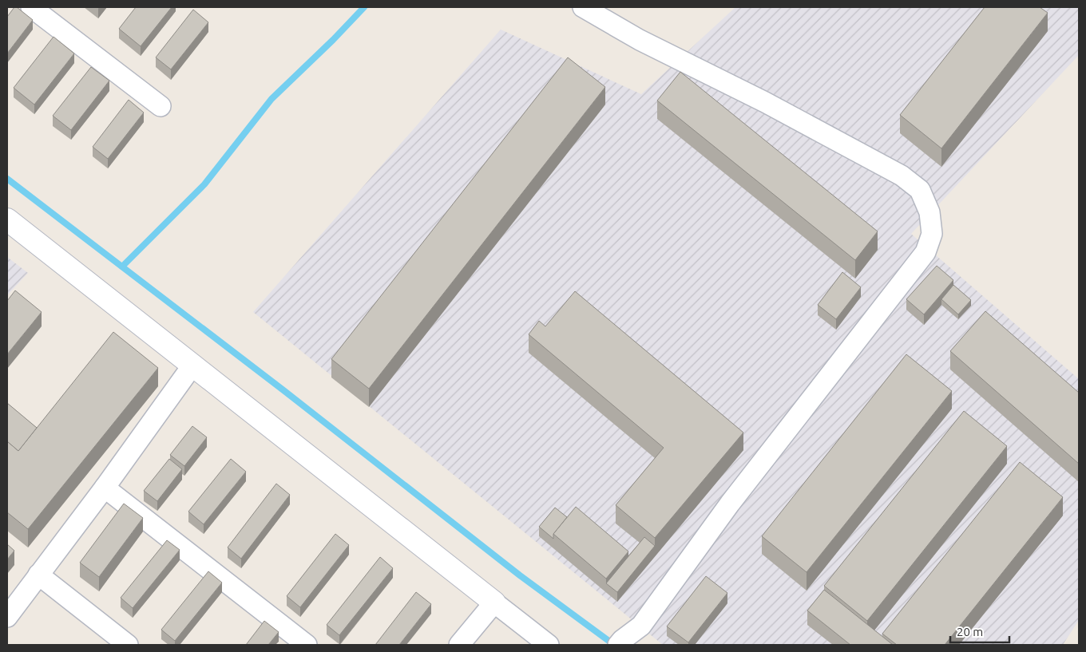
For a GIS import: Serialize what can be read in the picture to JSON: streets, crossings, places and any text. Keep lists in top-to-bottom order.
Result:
{
  "scale_bar": "20 m"
}
